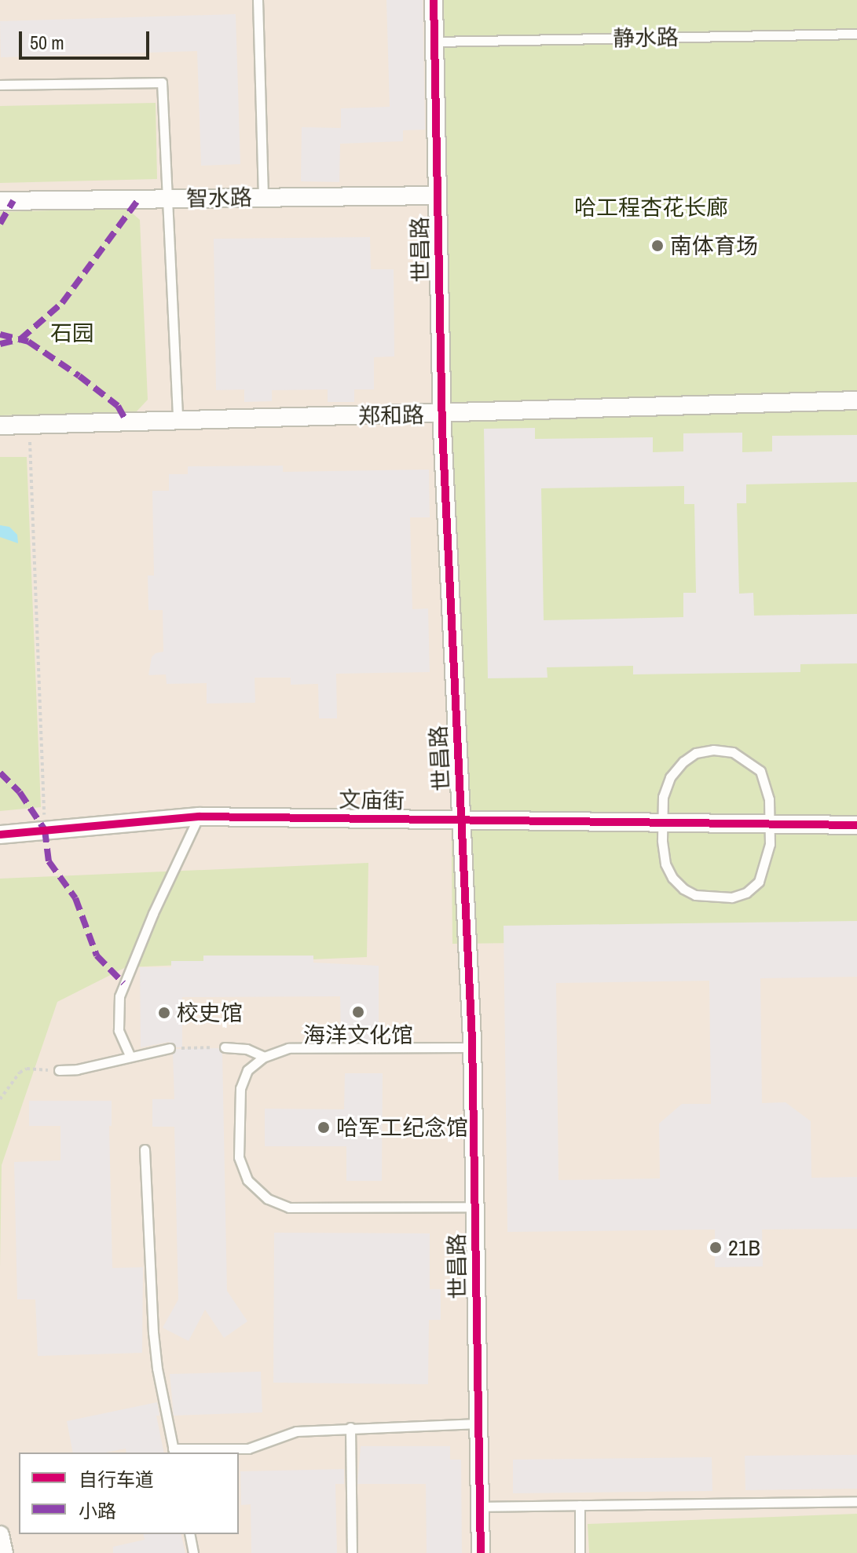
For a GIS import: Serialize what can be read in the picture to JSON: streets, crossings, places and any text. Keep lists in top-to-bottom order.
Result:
{
  "streets": {
    "street": [
      "智水路",
      "世昌路",
      "郑和路",
      "文庙街"
    ],
    "lane": ["静水路"]
  },
  "crossings": [
    ["静水路", "世昌路"],
    ["智水路", "世昌路"],
    ["世昌路", "郑和路"],
    ["世昌路", "文庙街"]
  ],
  "parks": ["哈工程杏花长廊", "石园"],
  "places": [
    "南体育场",
    "海洋文化馆",
    "校史馆",
    "哈军工纪念馆",
    "21B"
  ],
  "legend": ["自行车道", "小路"],
  "scale_bar": "50 m"
}
